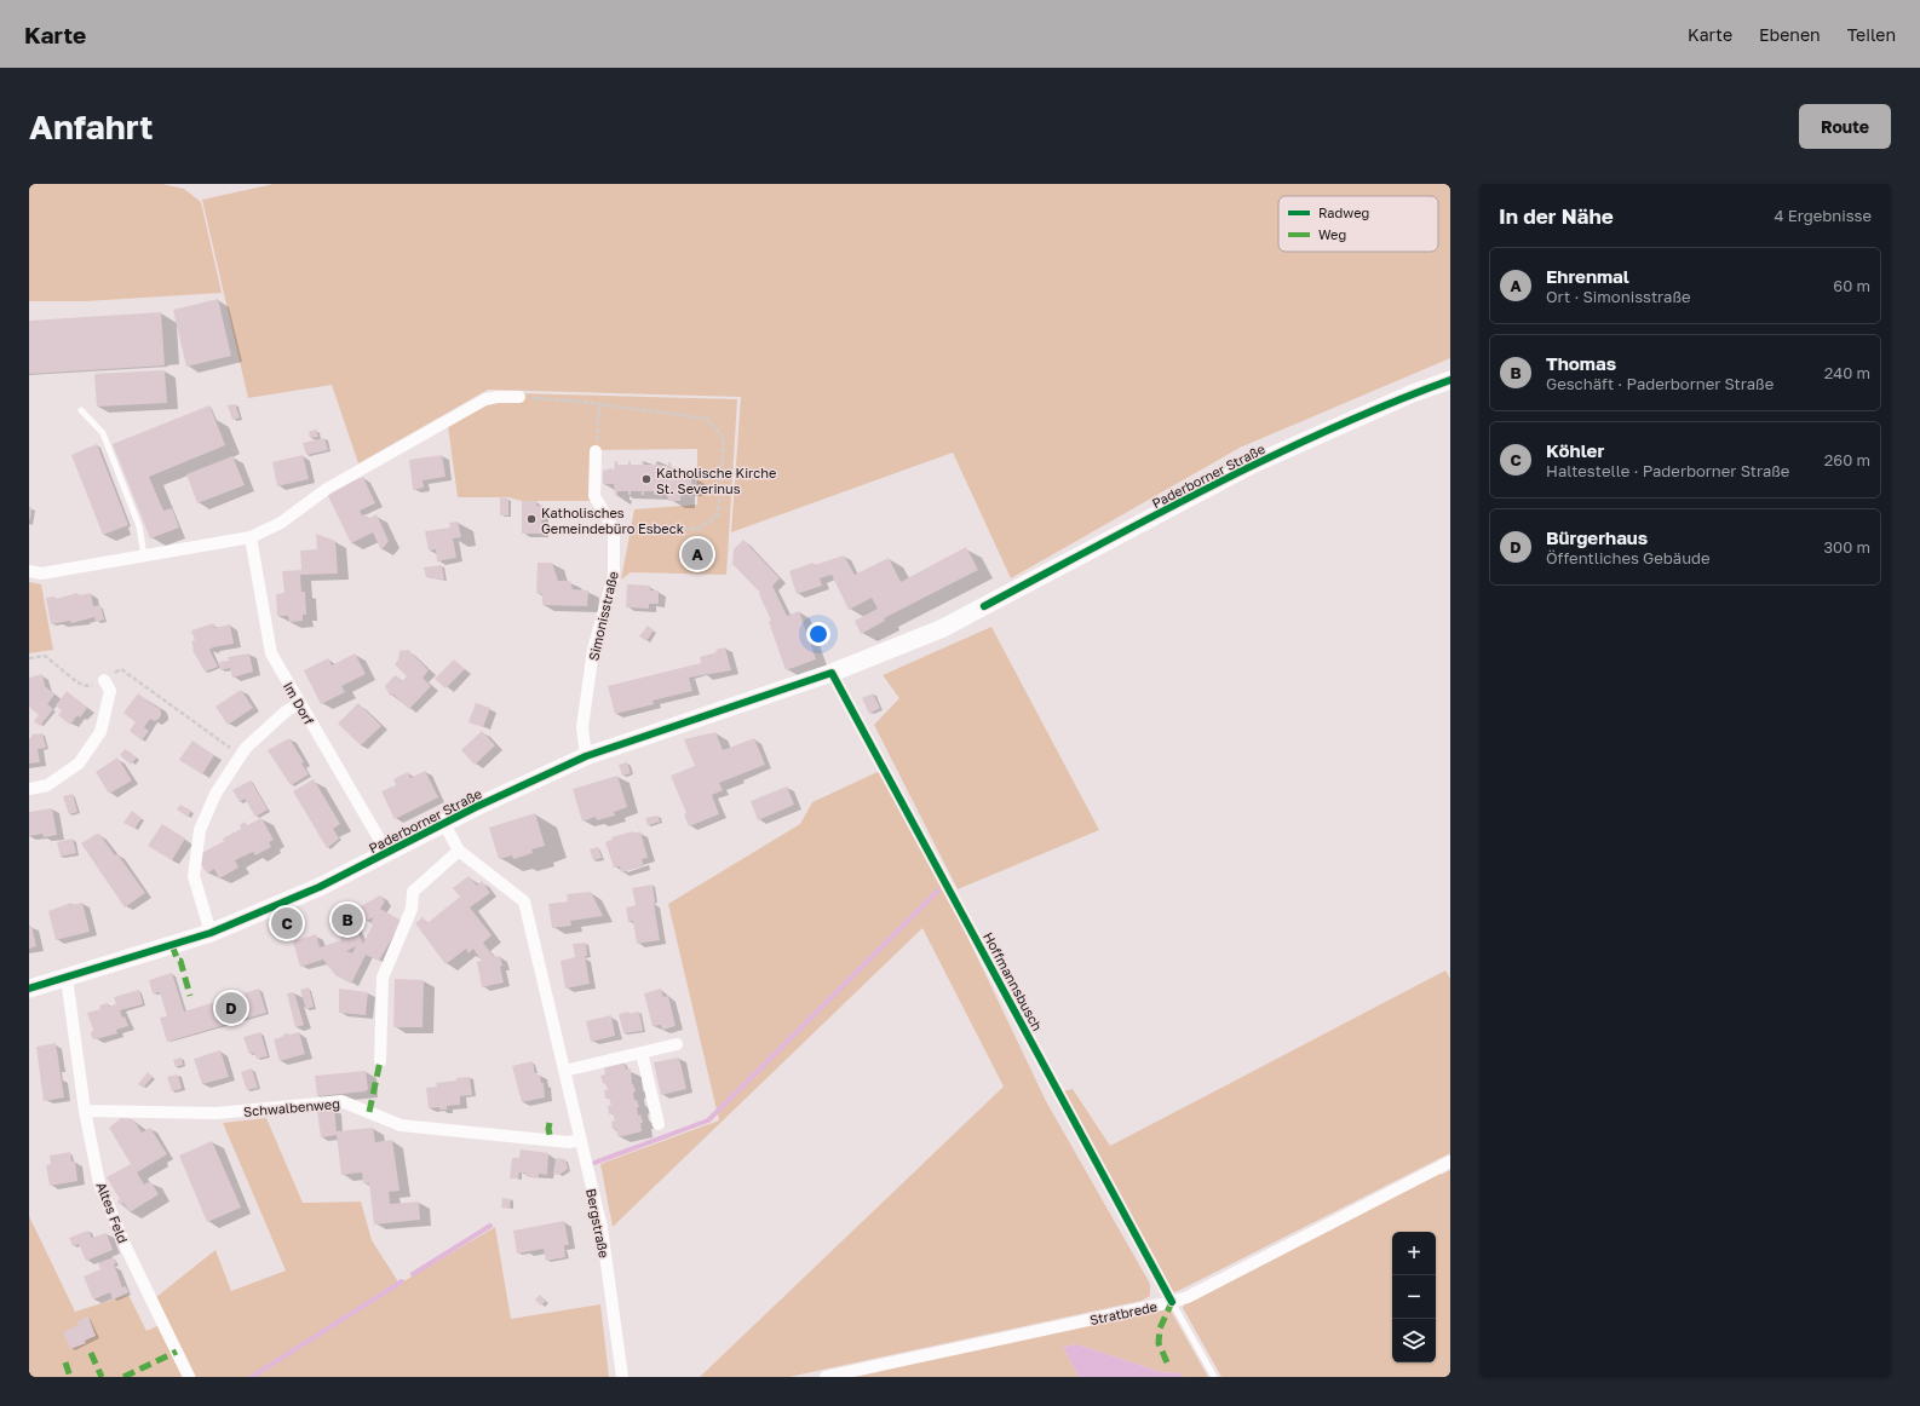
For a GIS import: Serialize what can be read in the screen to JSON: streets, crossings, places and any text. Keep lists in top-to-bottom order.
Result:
{
  "streets": {
    "main road": ["Paderborner Straße"],
    "street": [
      "Simonisstraße",
      "Im Dorf",
      "Hoffmannsbusch",
      "Schwalbenweg",
      "Altes Feld",
      "Bergstraße",
      "Stratbrede"
    ]
  },
  "crossings": [
    ["Paderborner Straße", "Simonisstraße"],
    ["Paderborner Straße", "Im Dorf"],
    ["Paderborner Straße", "Hoffmannsbusch"],
    ["Paderborner Straße", "Altes Feld"],
    ["Paderborner Straße", "Bergstraße"],
    ["Hoffmannsbusch", "Stratbrede"],
    ["Schwalbenweg", "Altes Feld"],
    ["Schwalbenweg", "Bergstraße"]
  ],
  "places": ["Katholische Kirche St. Severinus", "Katholisches Gemeindebüro Esbeck"],
  "legend": ["Radweg", "Weg"],
  "page": {
    "header": "Karte",
    "nav": ["Karte", "Ebenen", "Teilen"],
    "buttons": "Route",
    "title": "Anfahrt",
    "heading": ["In der Nähe", "4 Ergebnisse"],
    "list": [
      {
        "mark": "A",
        "name": "Ehrenmal",
        "note": "Ort · Simonisstraße",
        "value": "60 m"
      },
      {
        "mark": "B",
        "name": "Thomas",
        "note": "Geschäft · Paderborner Straße",
        "value": "240 m"
      },
      {
        "mark": "C",
        "name": "Köhler",
        "note": "Haltestelle · Paderborner Straße",
        "value": "260 m"
      },
      {
        "mark": "D",
        "name": "Bürgerhaus",
        "note": "Öffentliches Gebäude",
        "value": "300 m"
      }
    ],
    "pins": [
      "A",
      "B",
      "C",
      "D"
    ],
    "map_buttons": ["+", "−"]
  }
}
